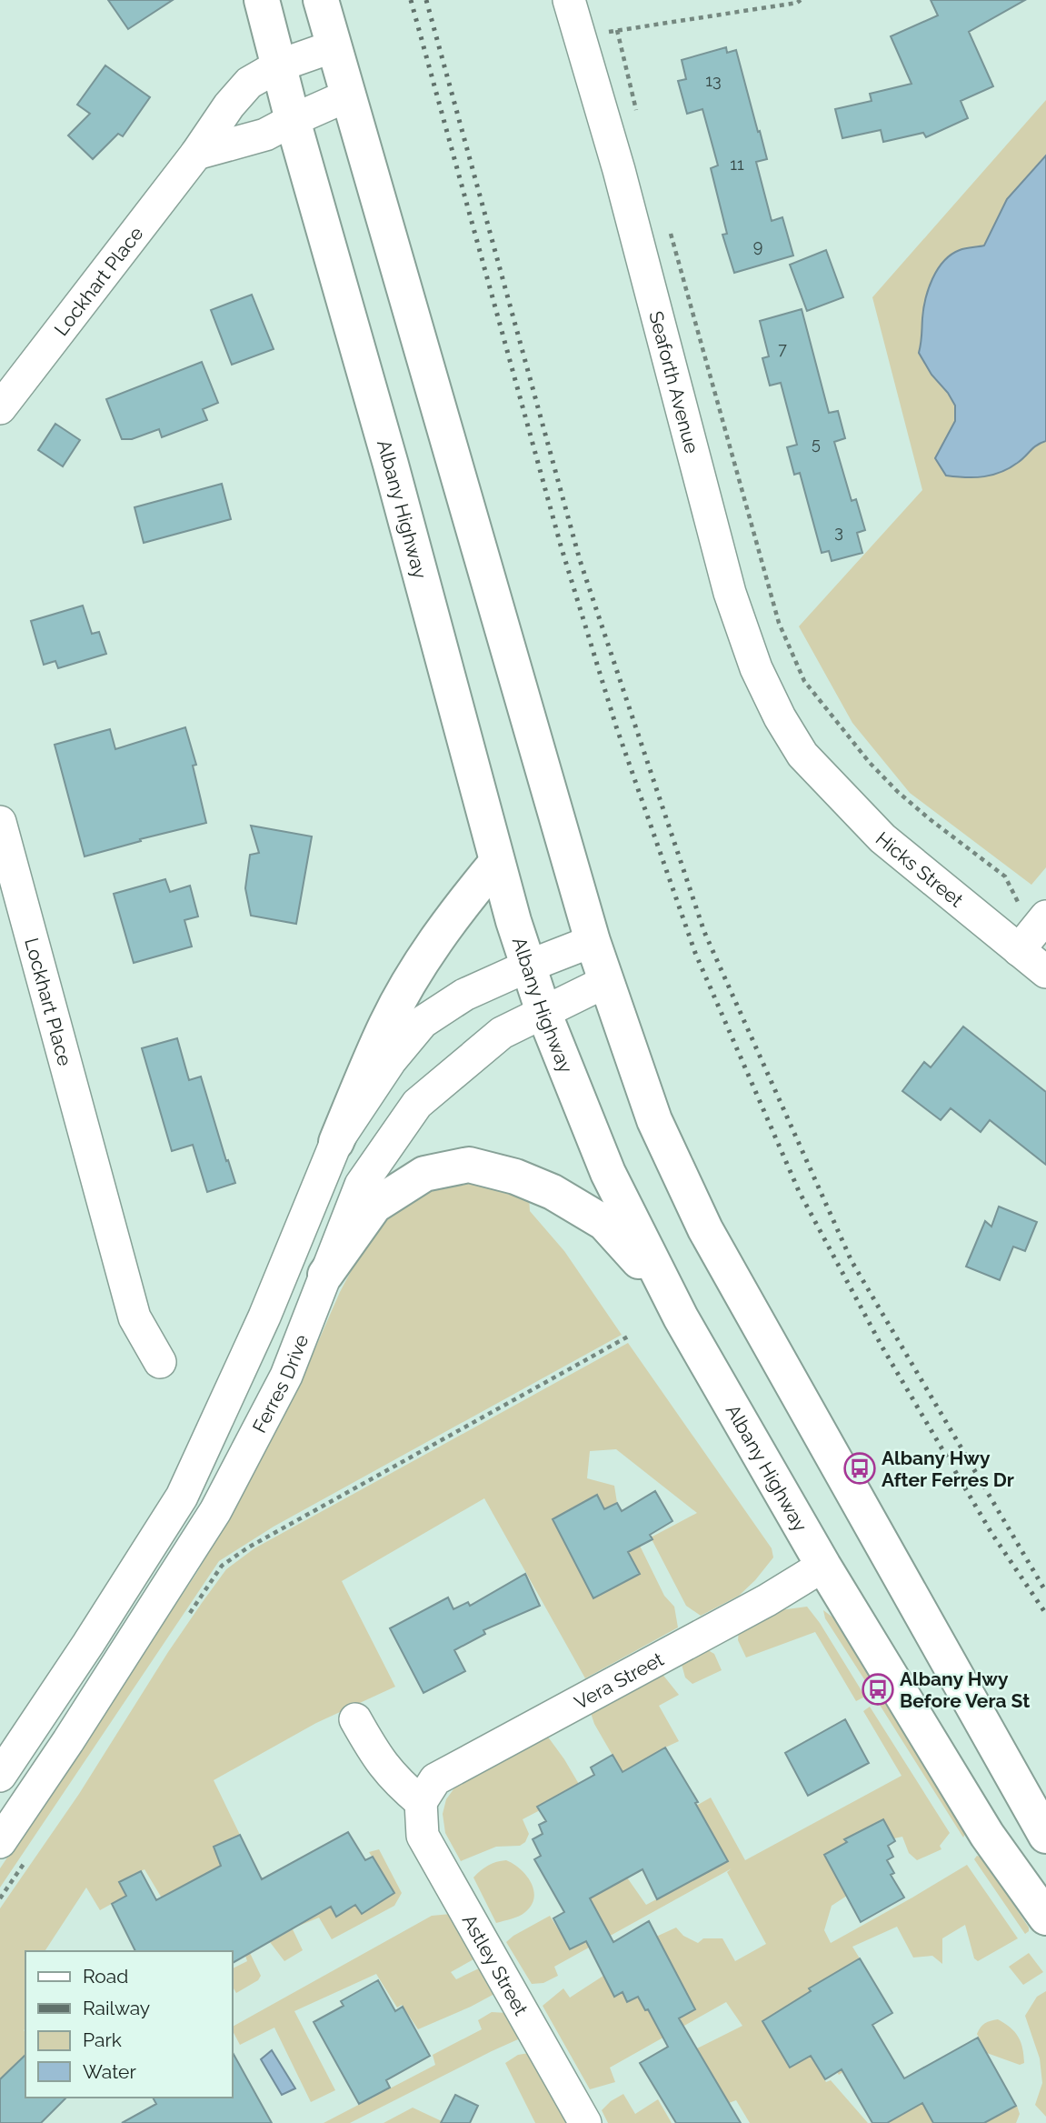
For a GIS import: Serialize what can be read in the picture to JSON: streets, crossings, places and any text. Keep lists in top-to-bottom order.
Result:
{
  "streets": {
    "highway": ["Albany Highway"],
    "street": [
      "Lockhart Place",
      "Seaforth Avenue",
      "Hicks Street",
      "Ferres Drive",
      "Vera Street",
      "Astley Street"
    ]
  },
  "crossings": [
    ["Lockhart Place", "Albany Highway"],
    ["Seaforth Avenue", "Hicks Street"],
    ["Albany Highway", "Ferres Drive"],
    ["Albany Highway", "Vera Street"],
    ["Vera Street", "Astley Street"]
  ],
  "places": {
    "bus stop": ["Albany Hwy After Ferres Dr", "Albany Hwy Before Vera St"]
  },
  "house_numbers": [
    "13",
    "11",
    "9",
    "7",
    "5",
    "3"
  ],
  "legend": [
    "Road",
    "Railway",
    "Park",
    "Water"
  ]
}
